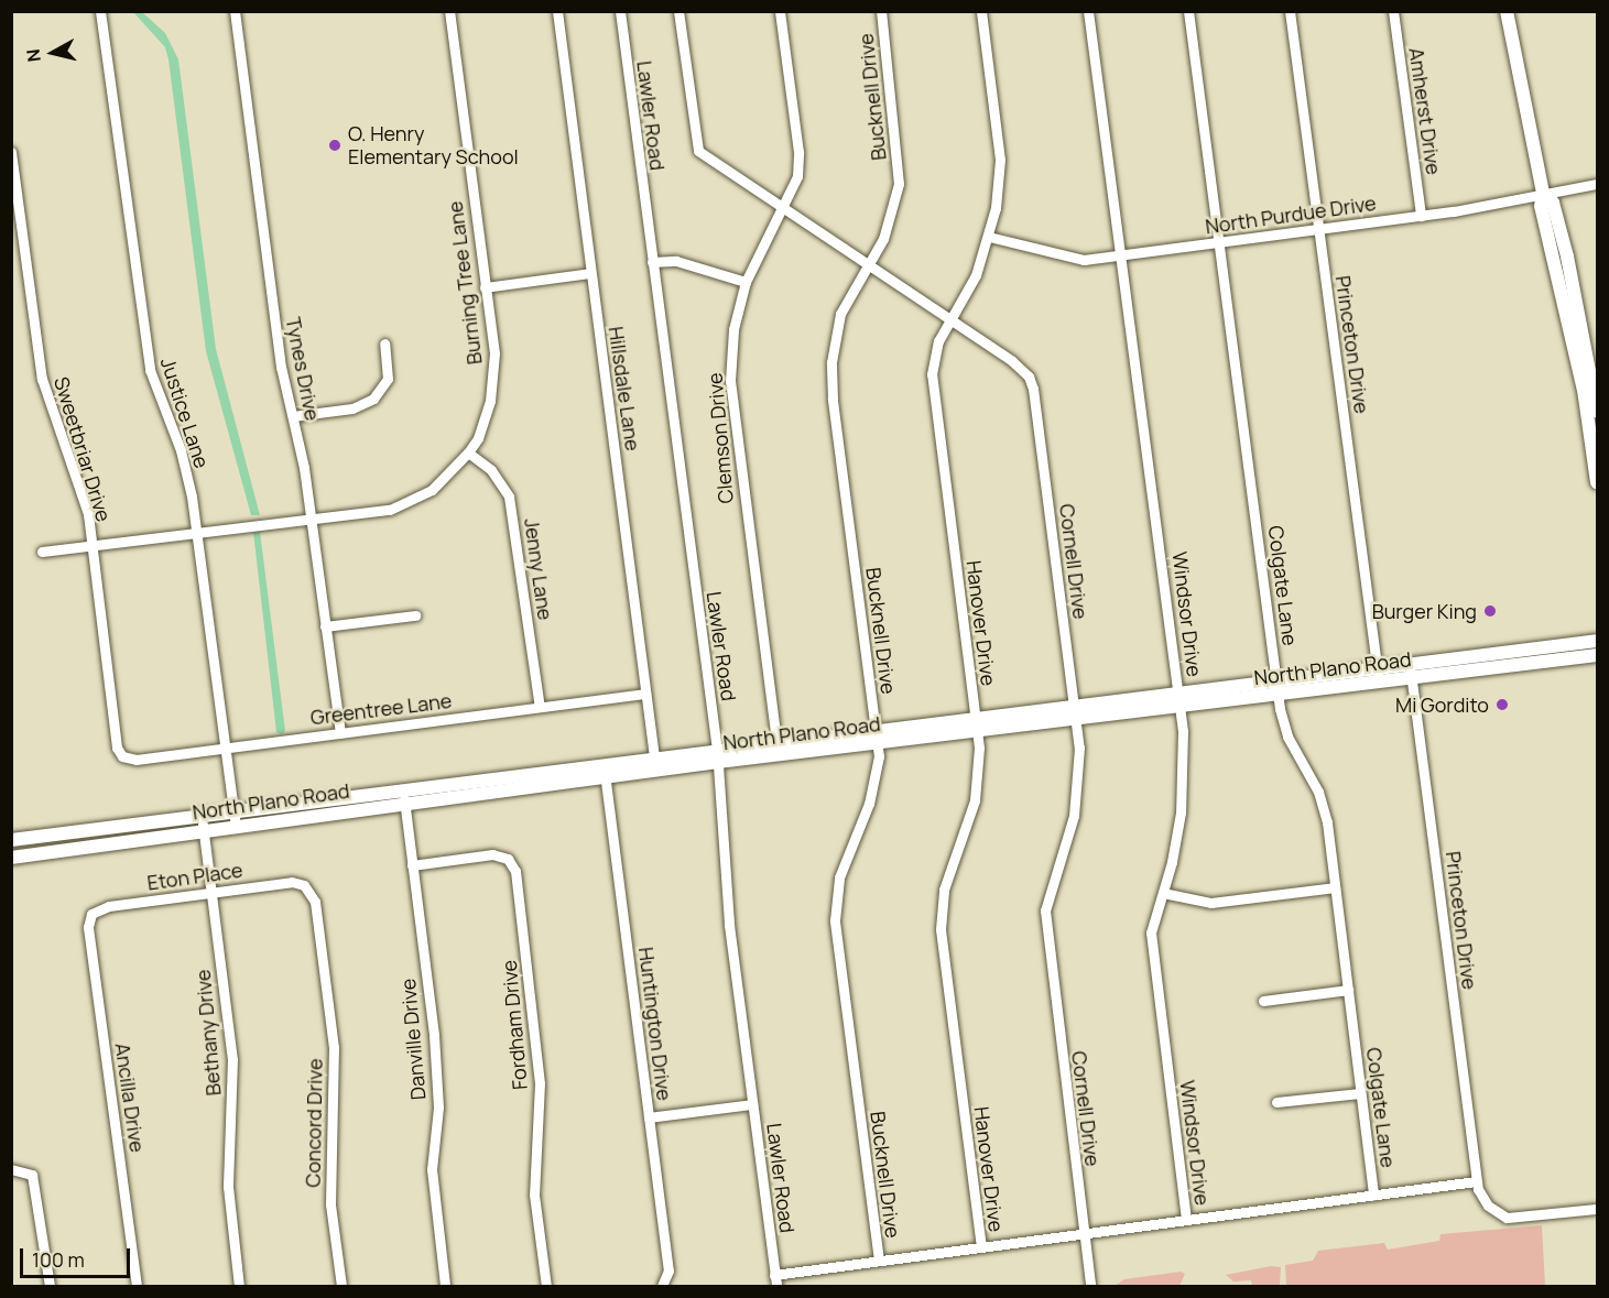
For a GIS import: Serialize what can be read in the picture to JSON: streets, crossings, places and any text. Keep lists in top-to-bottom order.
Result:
{
  "streets": {
    "main road": ["North Plano Road"],
    "street": [
      "Bucknell Drive",
      "Amherst Drive",
      "Lawler Road",
      "North Purdue Drive",
      "Burning Tree Lane",
      "Princeton Drive",
      "Tynes Drive",
      "Hillsdale Lane",
      "Justice Lane",
      "Clemson Drive",
      "Sweetbriar Drive",
      "Cornell Drive",
      "Jenny Lane",
      "Colgate Lane",
      "Windsor Drive",
      "Hanover Drive",
      "Greentree Lane",
      "Eton Place",
      "Huntington Drive",
      "Fordham Drive",
      "Bethany Drive",
      "Danville Drive",
      "Ancilla Drive",
      "Concord Drive"
    ]
  },
  "crossings": [
    ["Bucknell Drive", "Cornell Drive"],
    ["Bucknell Drive", "North Plano Road"],
    ["Amherst Drive", "North Purdue Drive"],
    ["Lawler Road", "North Plano Road"],
    ["North Purdue Drive", "Princeton Drive"],
    ["North Purdue Drive", "Colgate Lane"],
    ["North Purdue Drive", "Windsor Drive"],
    ["North Purdue Drive", "Hanover Drive"],
    ["Burning Tree Lane", "Tynes Drive"],
    ["Burning Tree Lane", "Justice Lane"],
    ["Burning Tree Lane", "Sweetbriar Drive"],
    ["Burning Tree Lane", "Jenny Lane"],
    ["Princeton Drive", "North Plano Road"],
    ["Tynes Drive", "Greentree Lane"],
    ["Hillsdale Lane", "North Plano Road"],
    ["Hillsdale Lane", "Greentree Lane"],
    ["Justice Lane", "North Plano Road"],
    ["Justice Lane", "Greentree Lane"],
    ["Clemson Drive", "Cornell Drive"],
    ["Clemson Drive", "North Plano Road"],
    ["Sweetbriar Drive", "Greentree Lane"],
    ["Cornell Drive", "Hanover Drive"],
    ["Cornell Drive", "North Plano Road"],
    ["Jenny Lane", "Greentree Lane"],
    ["Colgate Lane", "North Plano Road"],
    ["Windsor Drive", "North Plano Road"],
    ["Hanover Drive", "North Plano Road"],
    ["North Plano Road", "Huntington Drive"],
    ["North Plano Road", "Bethany Drive"],
    ["North Plano Road", "Danville Drive"],
    ["Eton Place", "Bethany Drive"],
    ["Eton Place", "Ancilla Drive"],
    ["Eton Place", "Concord Drive"],
    ["Fordham Drive", "Danville Drive"]
  ],
  "places": ["O. Henry Elementary School", "Burger King", "Mi Gordito"],
  "scale_bar": "100 m",
  "north": "left"
}
